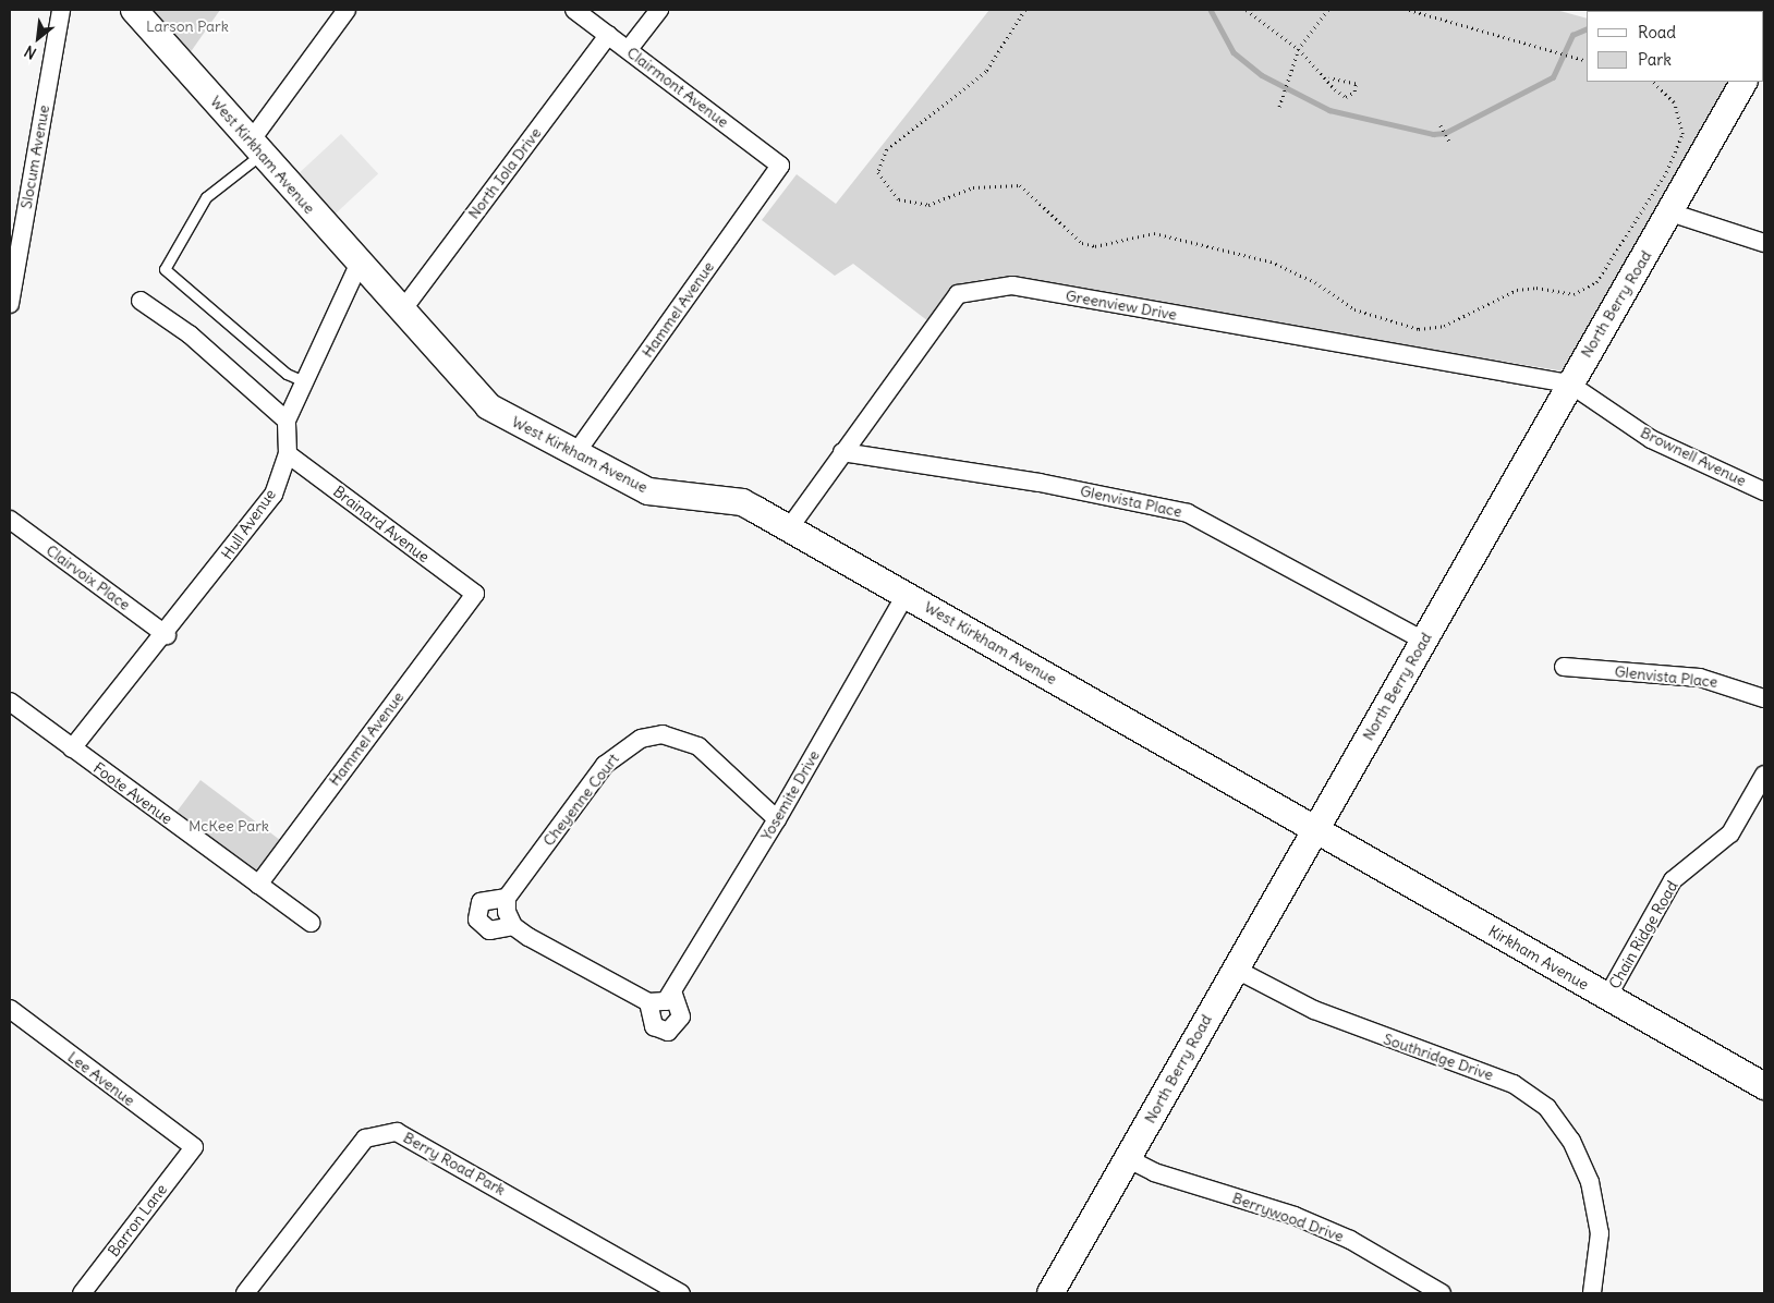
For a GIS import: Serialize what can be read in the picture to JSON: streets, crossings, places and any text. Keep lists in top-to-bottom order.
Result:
{
  "streets": {
    "street": [
      "Clairmont Avenue",
      "West Kirkham Avenue",
      "Slocum Avenue",
      "North Iola Drive",
      "North Berry Road",
      "Greenview Drive",
      "Hammel Avenue",
      "Brownell Avenue",
      "Glenvista Place",
      "Hull Avenue",
      "Brainard Avenue",
      "Clairvoix Place",
      "Foote Avenue",
      "Yosemite Drive",
      "Cheyenne Court",
      "Chain Ridge Road",
      "Kirkham Avenue",
      "Southridge Drive",
      "Lee Avenue",
      "Berry Road Park",
      "Berrywood Drive",
      "Barron Lane"
    ]
  },
  "crossings": [
    ["Clairmont Avenue", "North Iola Drive"],
    ["Clairmont Avenue", "Hammel Avenue"],
    ["West Kirkham Avenue", "North Iola Drive"],
    ["West Kirkham Avenue", "North Berry Road"],
    ["West Kirkham Avenue", "Greenview Drive"],
    ["West Kirkham Avenue", "Hammel Avenue"],
    ["West Kirkham Avenue", "Hull Avenue"],
    ["West Kirkham Avenue", "Yosemite Drive"],
    ["West Kirkham Avenue", "Kirkham Avenue"],
    ["North Berry Road", "Greenview Drive"],
    ["North Berry Road", "Brownell Avenue"],
    ["North Berry Road", "Glenvista Place"],
    ["North Berry Road", "Kirkham Avenue"],
    ["North Berry Road", "Southridge Drive"],
    ["North Berry Road", "Berrywood Drive"],
    ["Greenview Drive", "Brownell Avenue"],
    ["Greenview Drive", "Glenvista Place"],
    ["Hammel Avenue", "Brainard Avenue"],
    ["Hammel Avenue", "Foote Avenue"],
    ["Hull Avenue", "Brainard Avenue"],
    ["Hull Avenue", "Clairvoix Place"],
    ["Hull Avenue", "Foote Avenue"],
    ["Yosemite Drive", "Cheyenne Court"],
    ["Chain Ridge Road", "Kirkham Avenue"],
    ["Lee Avenue", "Barron Lane"]
  ],
  "parks": ["Larson Park", "McKee Park"],
  "legend": ["Road", "Park"],
  "north": "bottom left"
}
